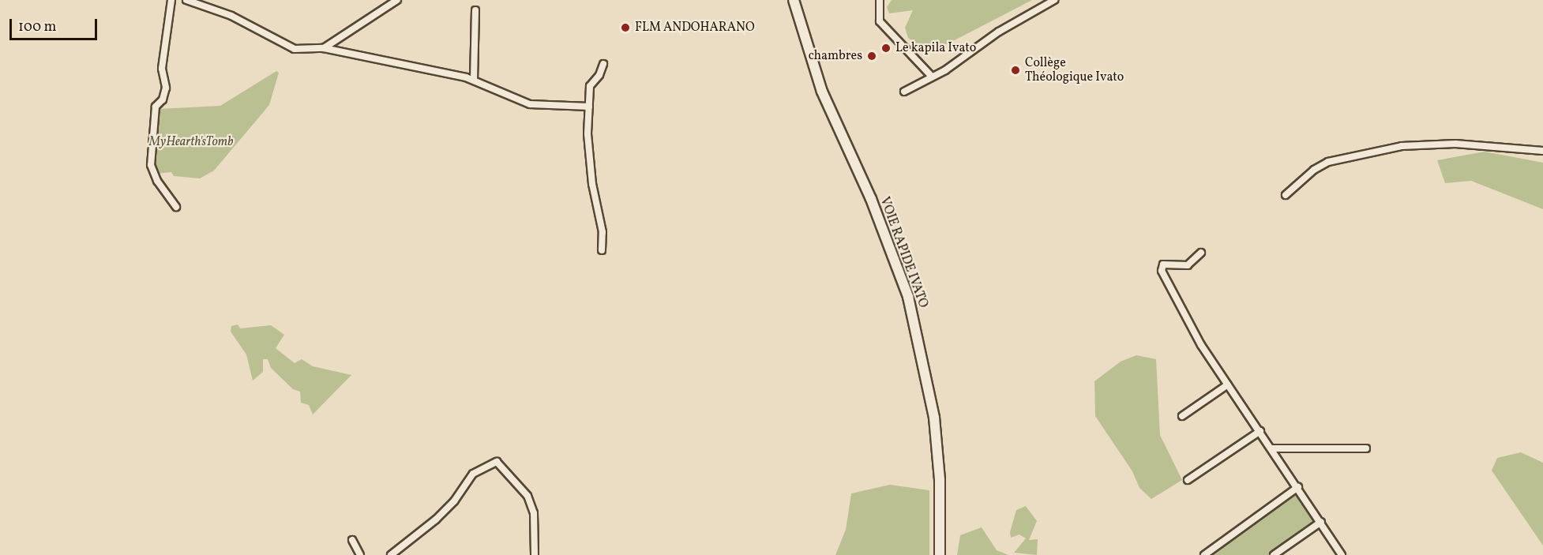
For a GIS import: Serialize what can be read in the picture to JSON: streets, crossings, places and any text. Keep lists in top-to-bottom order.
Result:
{
  "streets": {
    "main road": ["VOIE RAPIDE IVATO"]
  },
  "parks": ["MyHearth'sTomb"],
  "places": [
    "FLM ANDOHARANO",
    "Le kapila Ivato",
    "chambres",
    "Collège Théologique Ivato"
  ],
  "scale_bar": "100 m"
}
